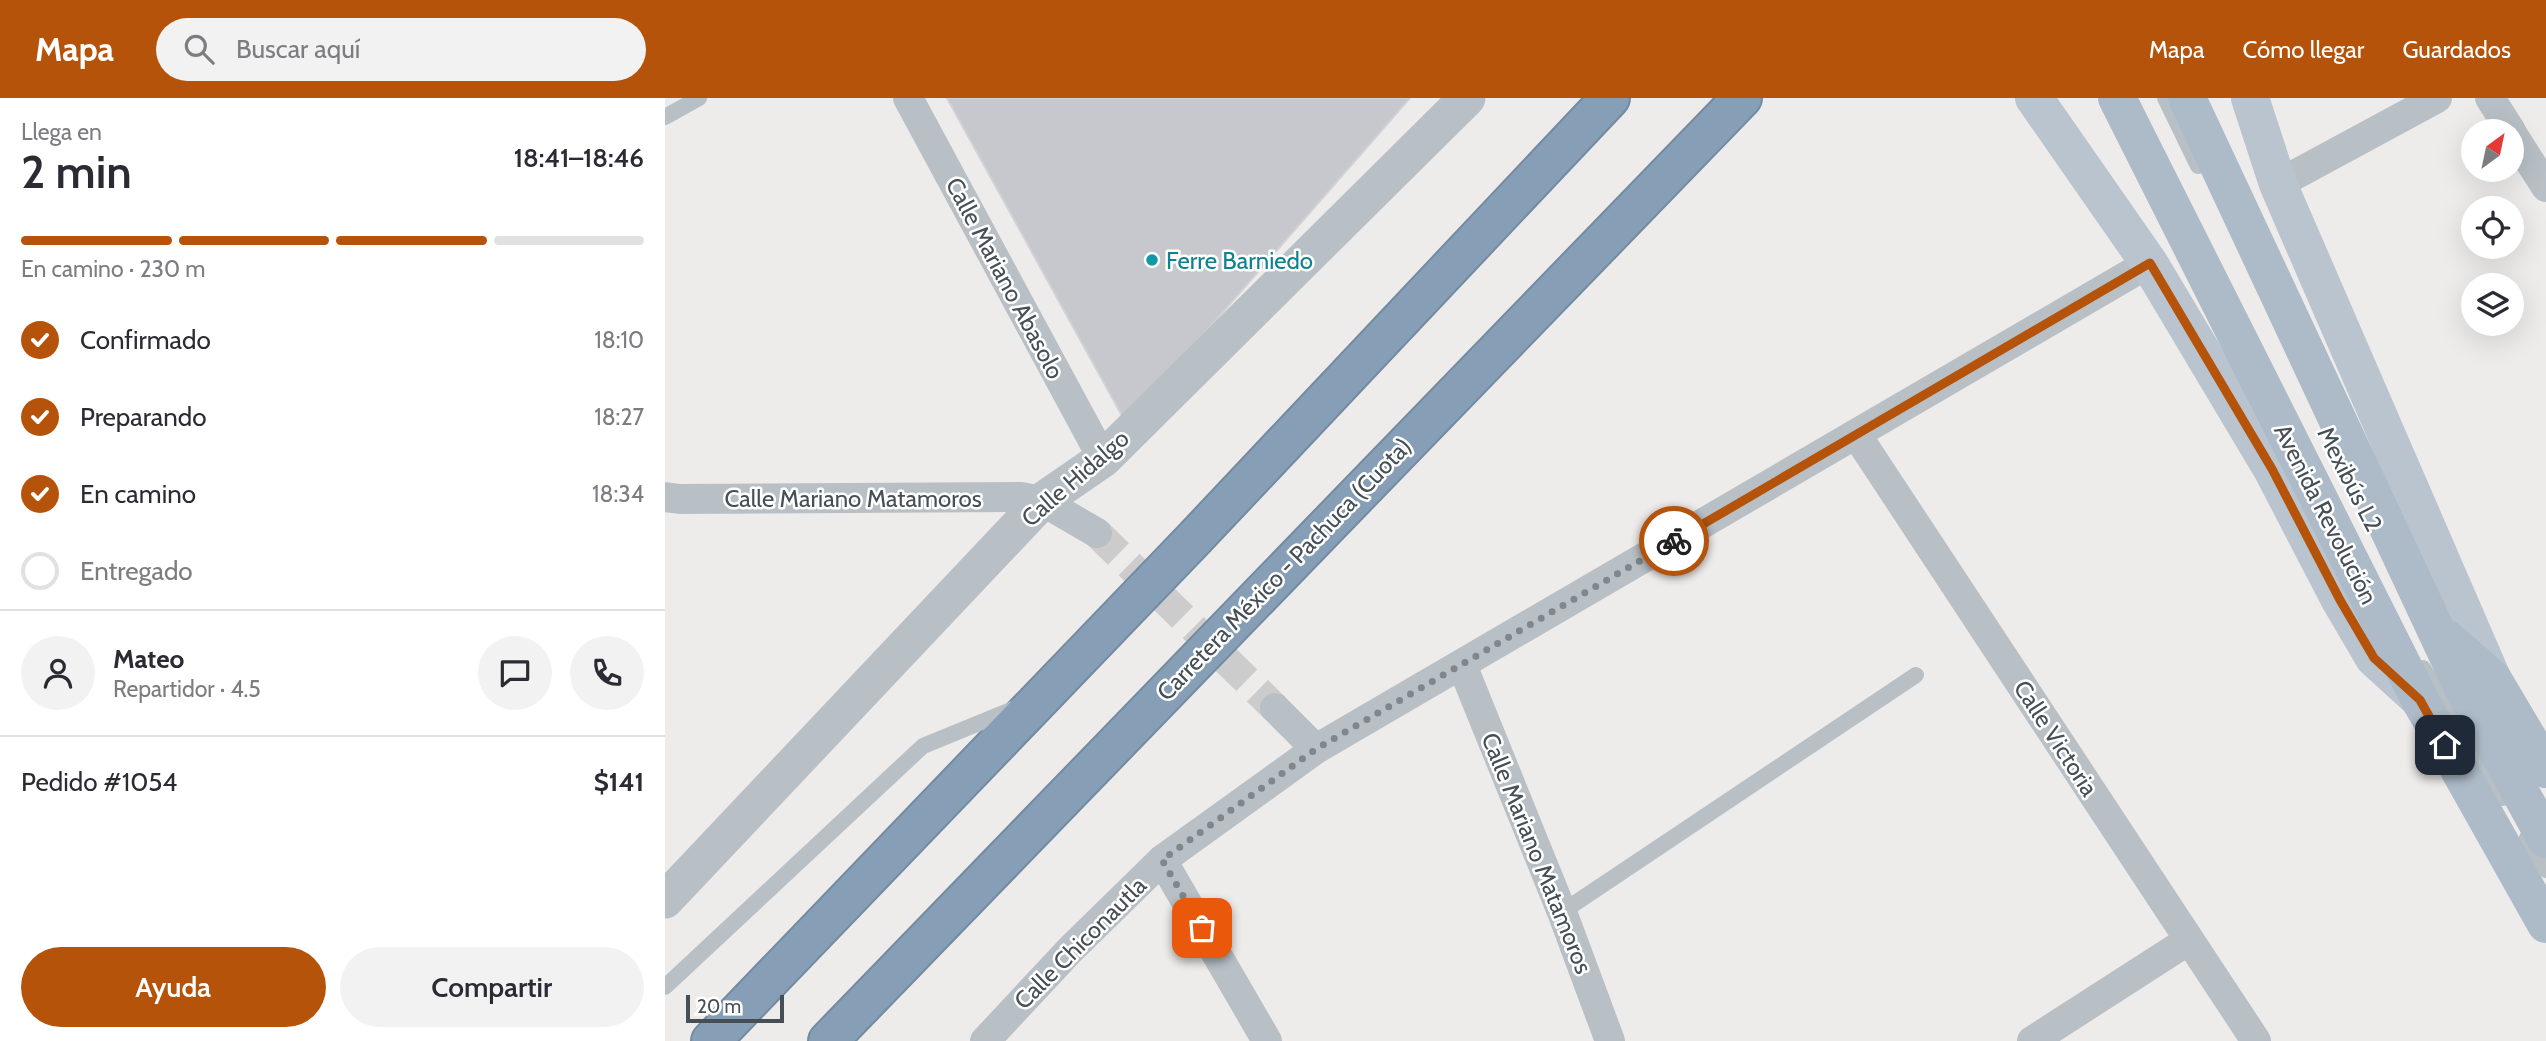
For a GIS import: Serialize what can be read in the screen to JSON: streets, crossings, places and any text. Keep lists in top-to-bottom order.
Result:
{
  "streets": {
    "highway": ["Carretera México - Pachuca (Cuota)"],
    "main road": ["Avenida Revolución"],
    "street": [
      "Calle Mariano Abasolo",
      "Calle Hidalgo",
      "Calle Mariano Matamoros",
      "Calle Victoria",
      "Calle Chiconautla"
    ],
    "lane": ["Mexibús L2"]
  },
  "crossings": [
    ["Calle Mariano Abasolo", "Calle Hidalgo"],
    ["Calle Hidalgo", "Calle Mariano Matamoros"],
    ["Calle Mariano Matamoros", "Calle Chiconautla"],
    ["Calle Victoria", "Calle Chiconautla"]
  ],
  "places": ["Ferre Barniedo"],
  "scale_bar": "20 m",
  "north": "top right",
  "page": {
    "header": "Mapa",
    "search": "Buscar aquí",
    "nav": ["Mapa", "Cómo llegar", "Guardados"],
    "heading": ["2 min", "Llega en", "18:41–18:46"],
    "panel": [
      "Mateo",
      "Repartidor · 4.5",
      "Pedido #1054",
      "$141"
    ],
    "bar": "En camino · 230 m",
    "list": [
      ["Confirmado", "18:10"],
      ["Preparando", "18:27"],
      ["En camino", "18:34"],
      "Entregado"
    ],
    "buttons": ["Ayuda", "Compartir"],
    "scale": "20 m"
  }
}
